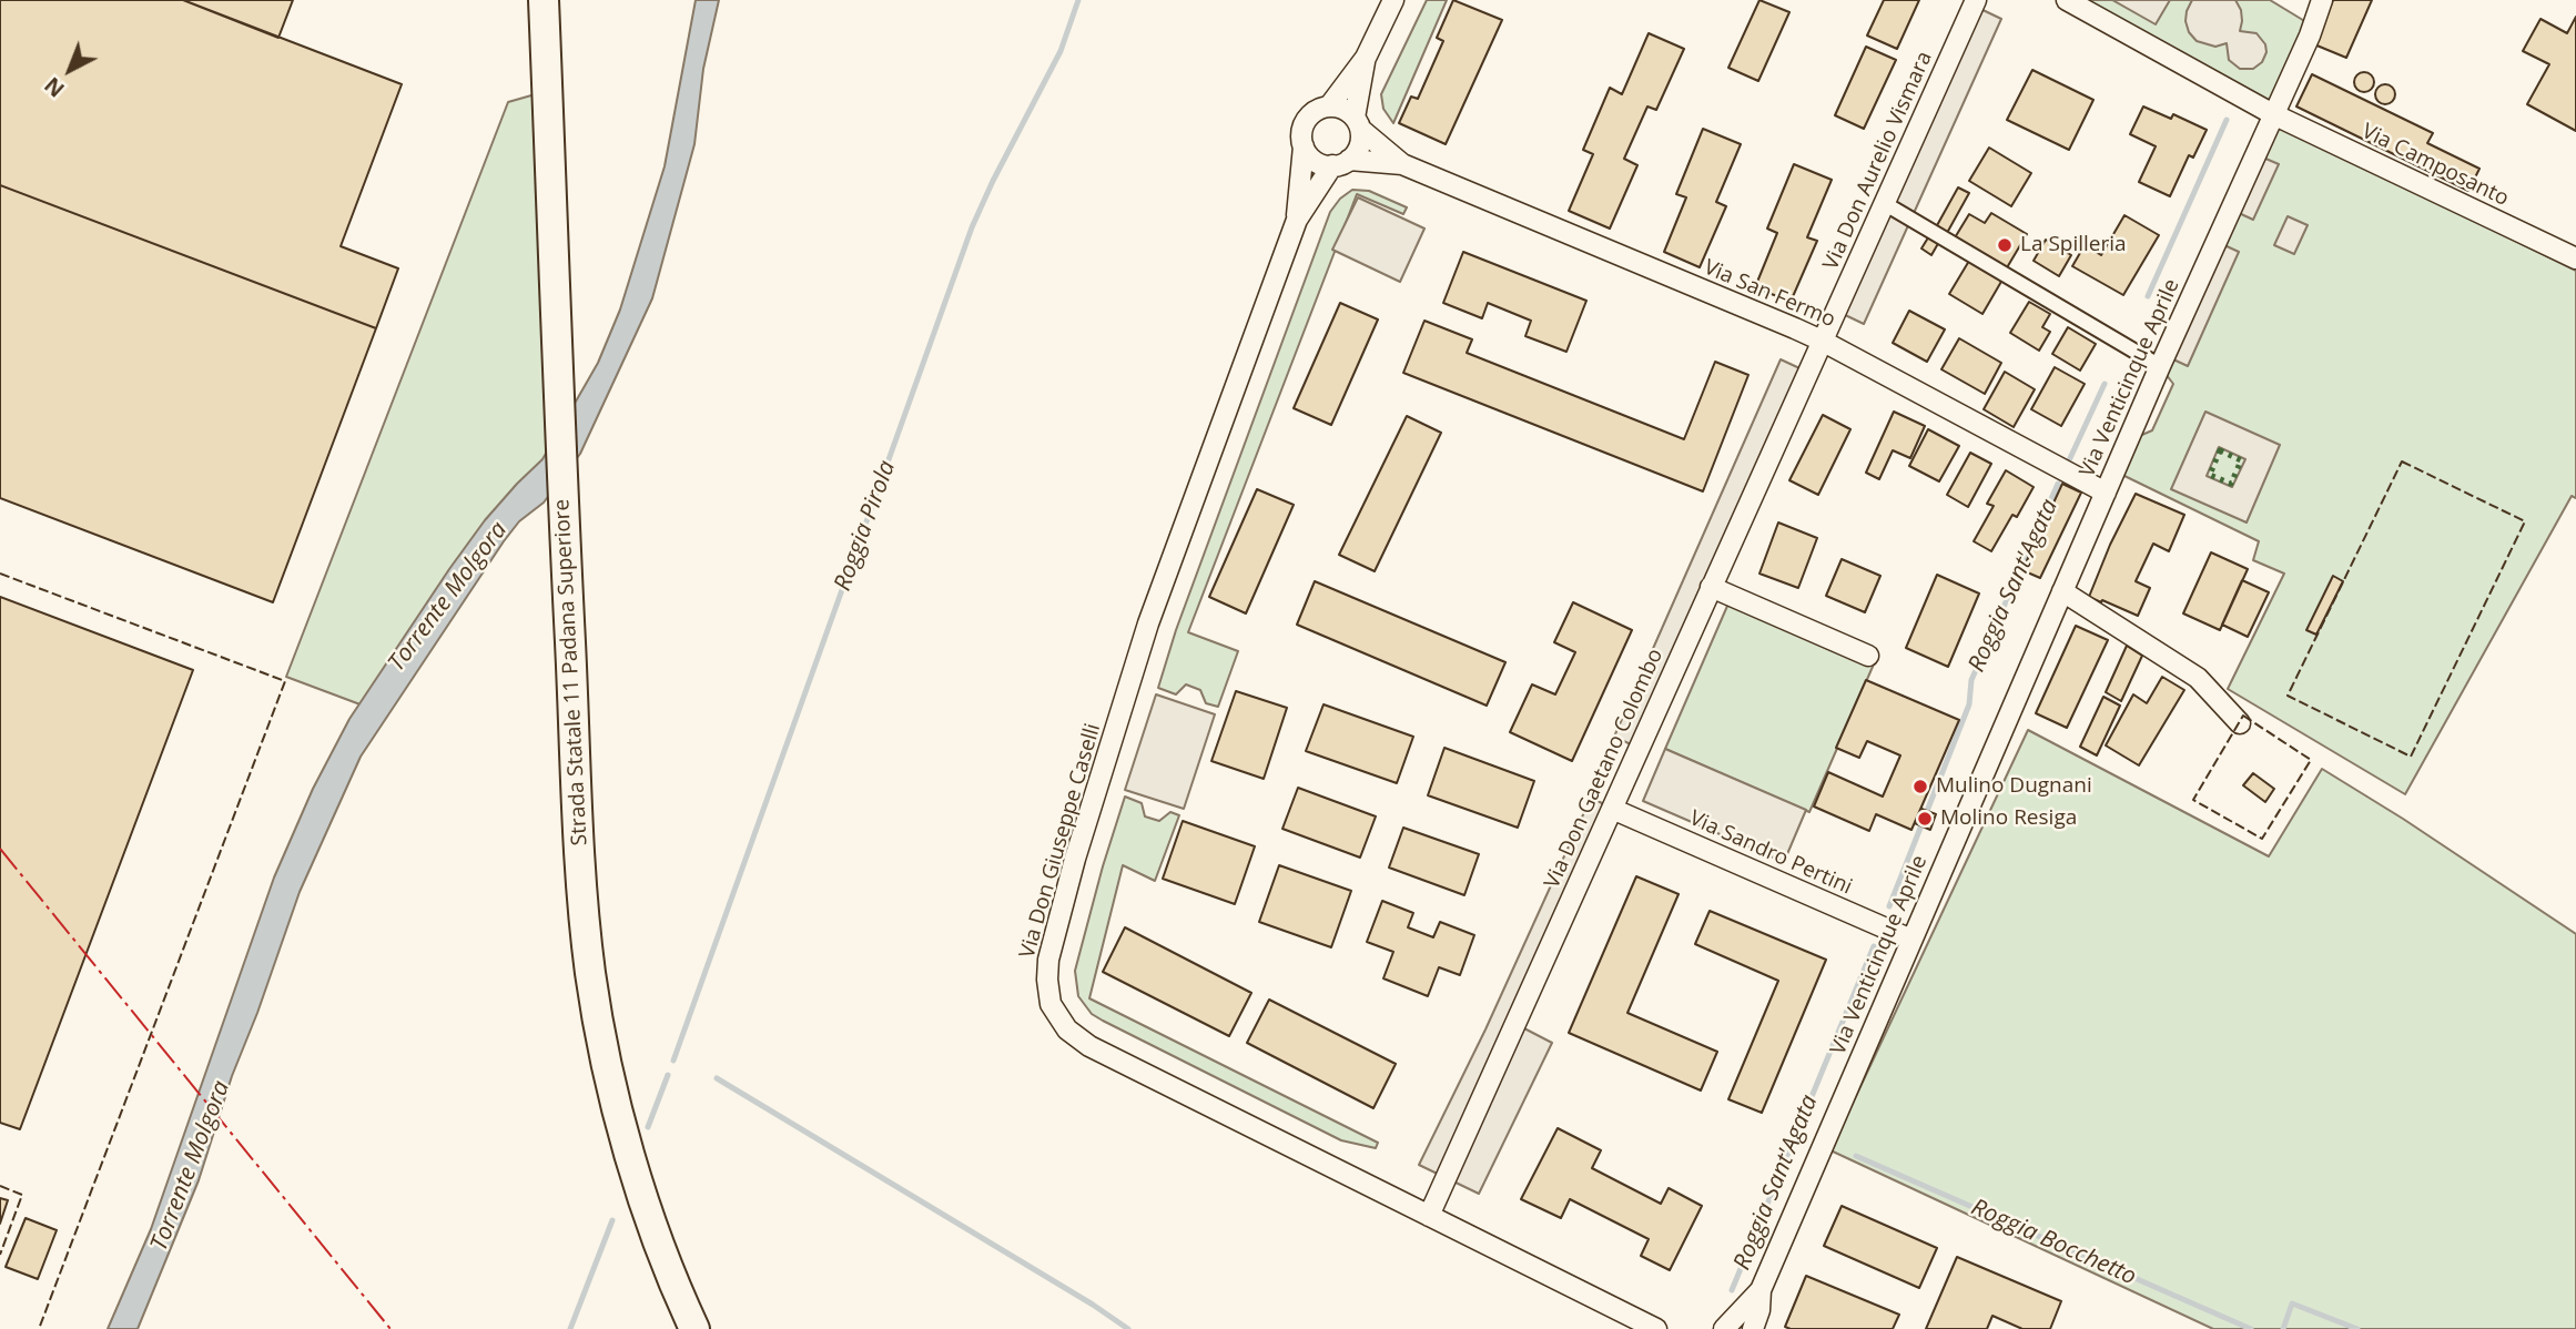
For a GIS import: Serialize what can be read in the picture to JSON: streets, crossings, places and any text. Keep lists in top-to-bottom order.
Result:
{
  "streets": {
    "main road": ["Strada Statale 11 Padana Superiore"],
    "street": [
      "Via Don Aurelio Vismara",
      "Via Camposanto",
      "Via San Fermo",
      "Via Venticinque Aprile",
      "Via Don Gaetano Colombo",
      "Via Don Giuseppe Caselli",
      "Via Sandro Pertini"
    ]
  },
  "crossings": [
    ["Via Don Aurelio Vismara", "Via San Fermo"],
    ["Via Don Aurelio Vismara", "Via Don Gaetano Colombo"],
    ["Via Camposanto", "Via Venticinque Aprile"],
    ["Via San Fermo", "Via Venticinque Aprile"],
    ["Via San Fermo", "Via Don Gaetano Colombo"],
    ["Via Venticinque Aprile", "Via Sandro Pertini"],
    ["Via Don Gaetano Colombo", "Via Don Giuseppe Caselli"],
    ["Via Don Gaetano Colombo", "Via Sandro Pertini"]
  ],
  "water": [
    "Roggia Pirola",
    "Roggia Sant'Agata",
    "Torrente Molgora",
    "Roggia Bocchetto"
  ],
  "places": ["La Spilleria", "Mulino Dugnani", "Molino Resiga"],
  "north": "bottom left"
}
